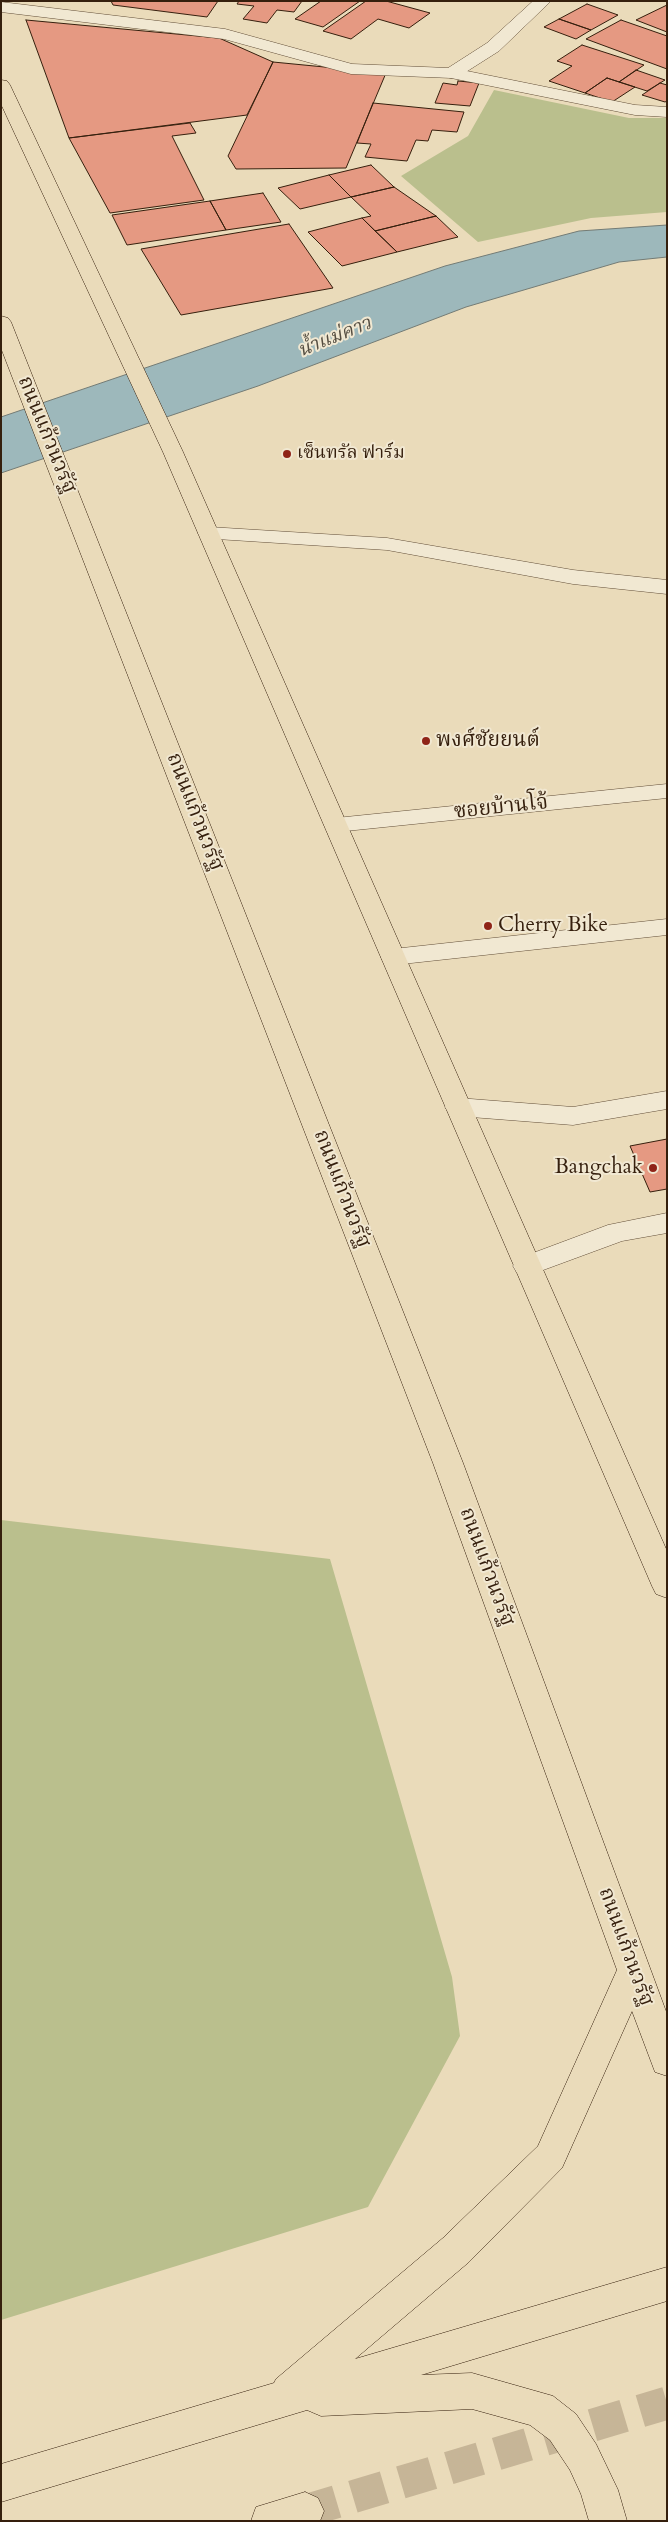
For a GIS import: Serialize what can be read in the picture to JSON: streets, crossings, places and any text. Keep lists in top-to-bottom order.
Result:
{
  "streets": {
    "main road": ["ถนนแก้วนวรัฐ"],
    "street": ["ซอยบ้านโจ้"]
  },
  "water": ["น้ำแม่คาว"],
  "places": [
    "เซ็นทรัล ฟาร์ม",
    "พงศ์ชัยยนต์",
    "Cherry Bike",
    "Bangchak"
  ]
}
